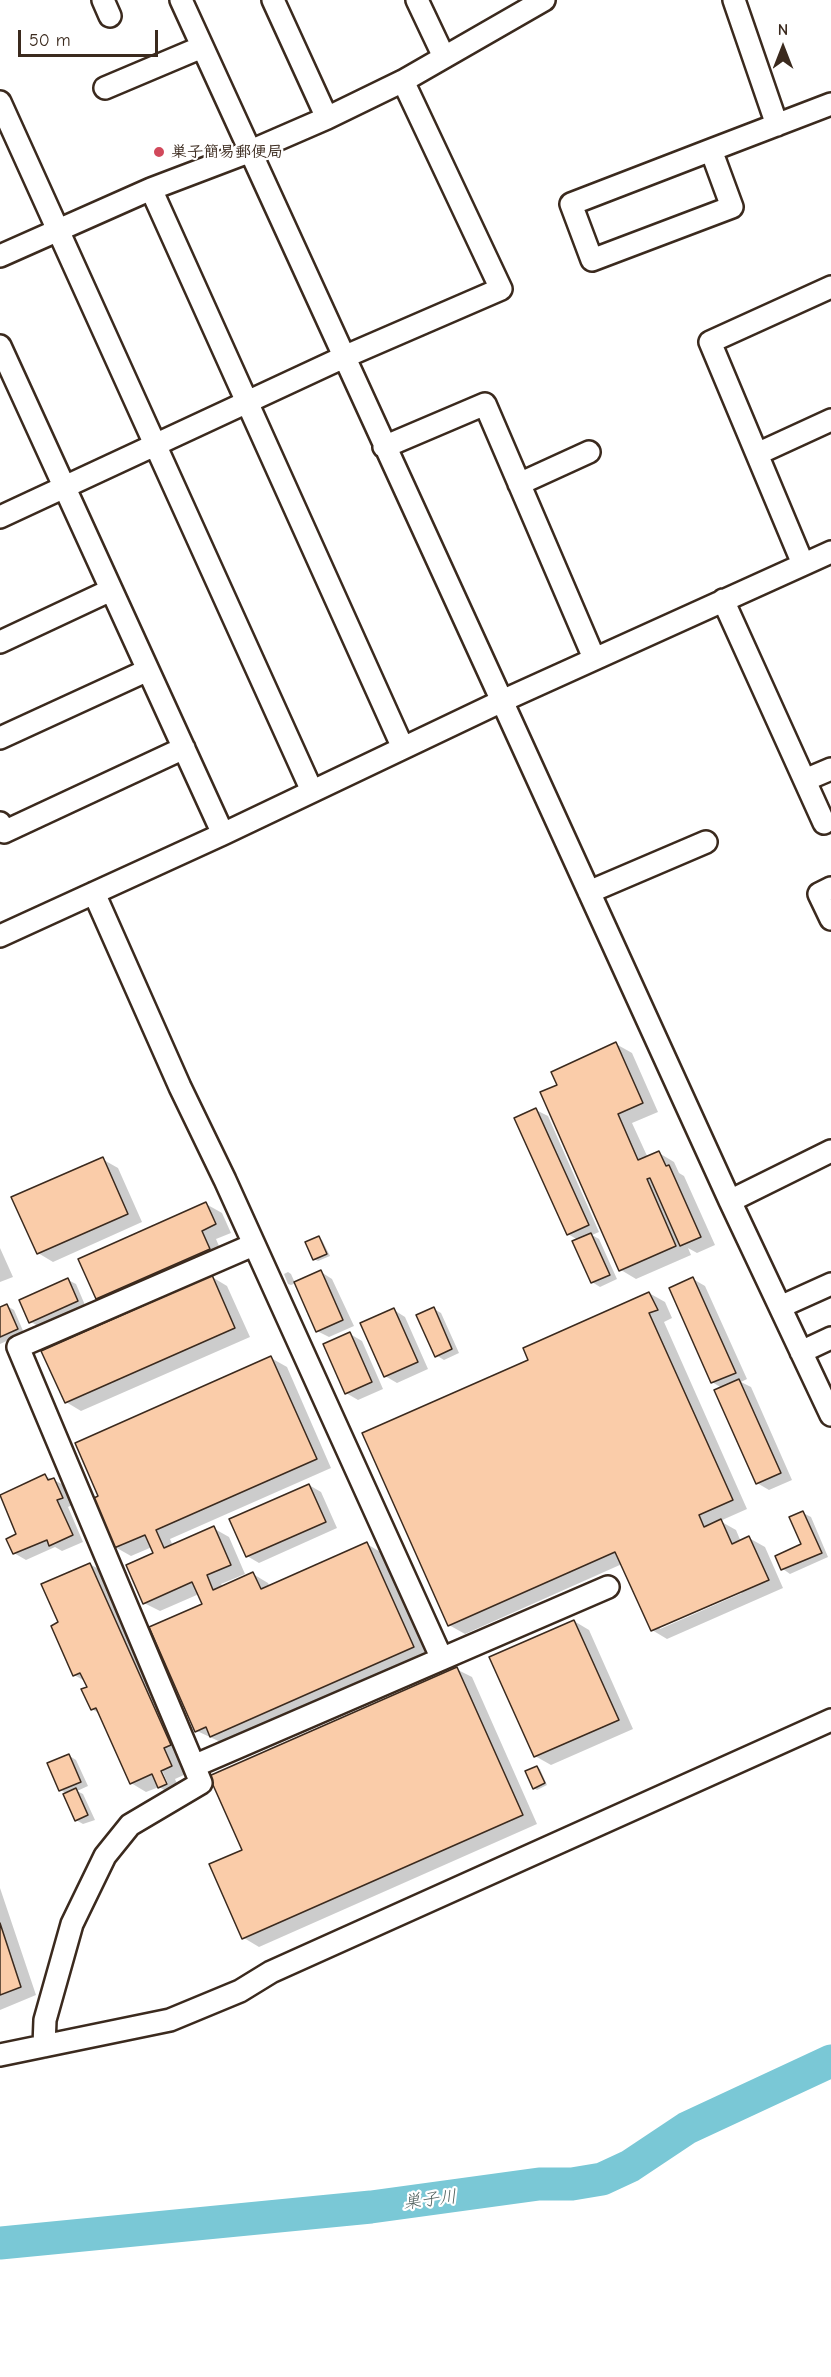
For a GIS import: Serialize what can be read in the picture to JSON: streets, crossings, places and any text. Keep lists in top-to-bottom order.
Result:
{
  "water": ["巣子川"],
  "places": ["巣子簡易郵便局"],
  "scale_bar": "50 m",
  "north": "top"
}
